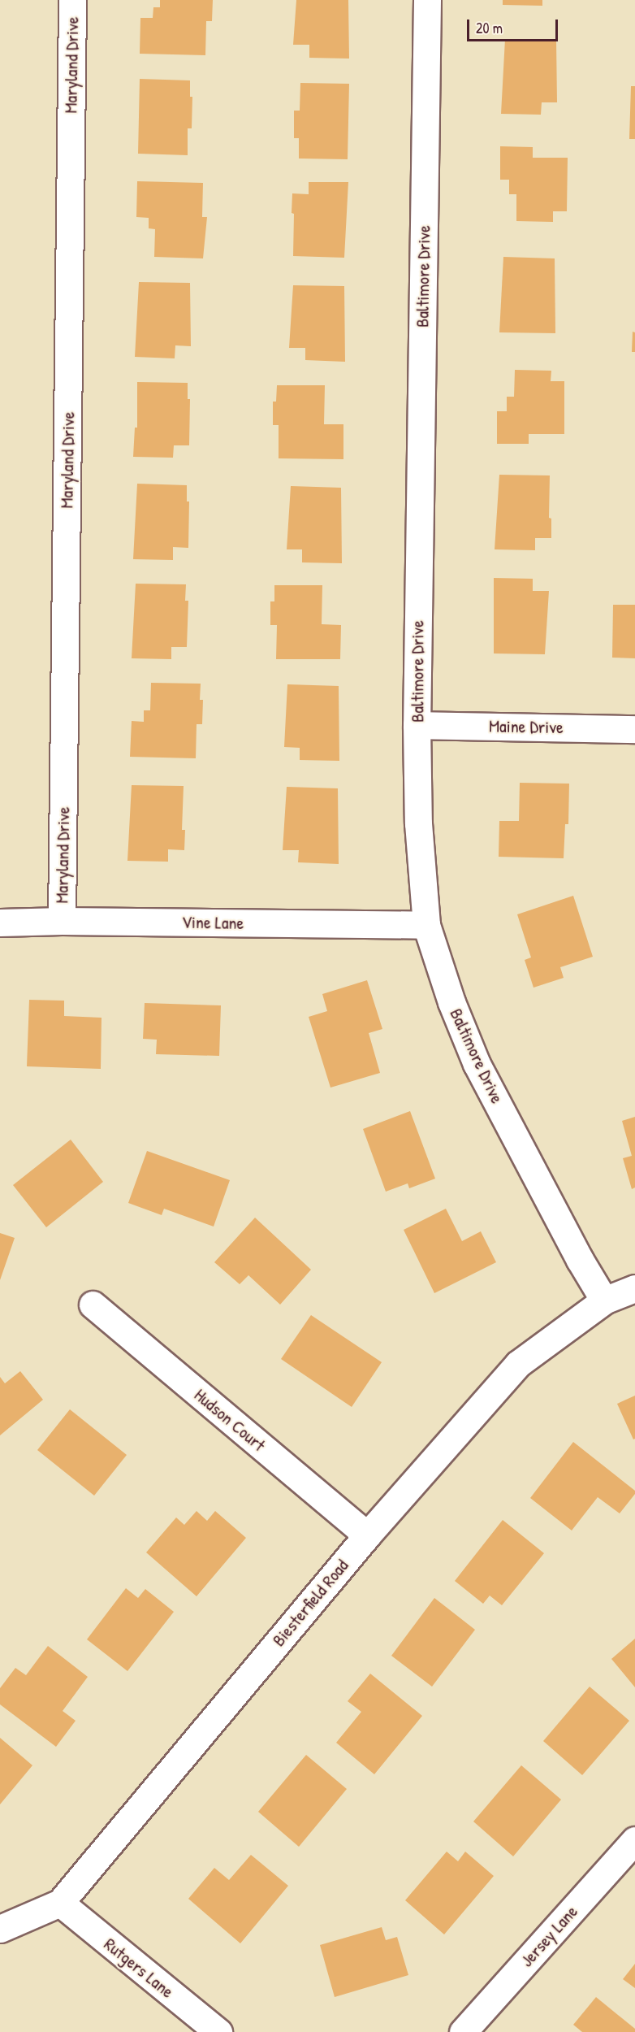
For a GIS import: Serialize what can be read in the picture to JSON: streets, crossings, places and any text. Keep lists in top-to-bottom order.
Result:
{
  "streets": {
    "street": [
      "Maryland Drive",
      "Baltimore Drive",
      "Maine Drive",
      "Vine Lane",
      "Hudson Court",
      "Biesterfield Road",
      "Jersey Lane",
      "Rutgers Lane"
    ]
  },
  "crossings": [
    ["Maryland Drive", "Vine Lane"],
    ["Baltimore Drive", "Maine Drive"],
    ["Baltimore Drive", "Vine Lane"],
    ["Baltimore Drive", "Biesterfield Road"],
    ["Hudson Court", "Biesterfield Road"],
    ["Biesterfield Road", "Rutgers Lane"]
  ],
  "scale_bar": "20 m"
}
